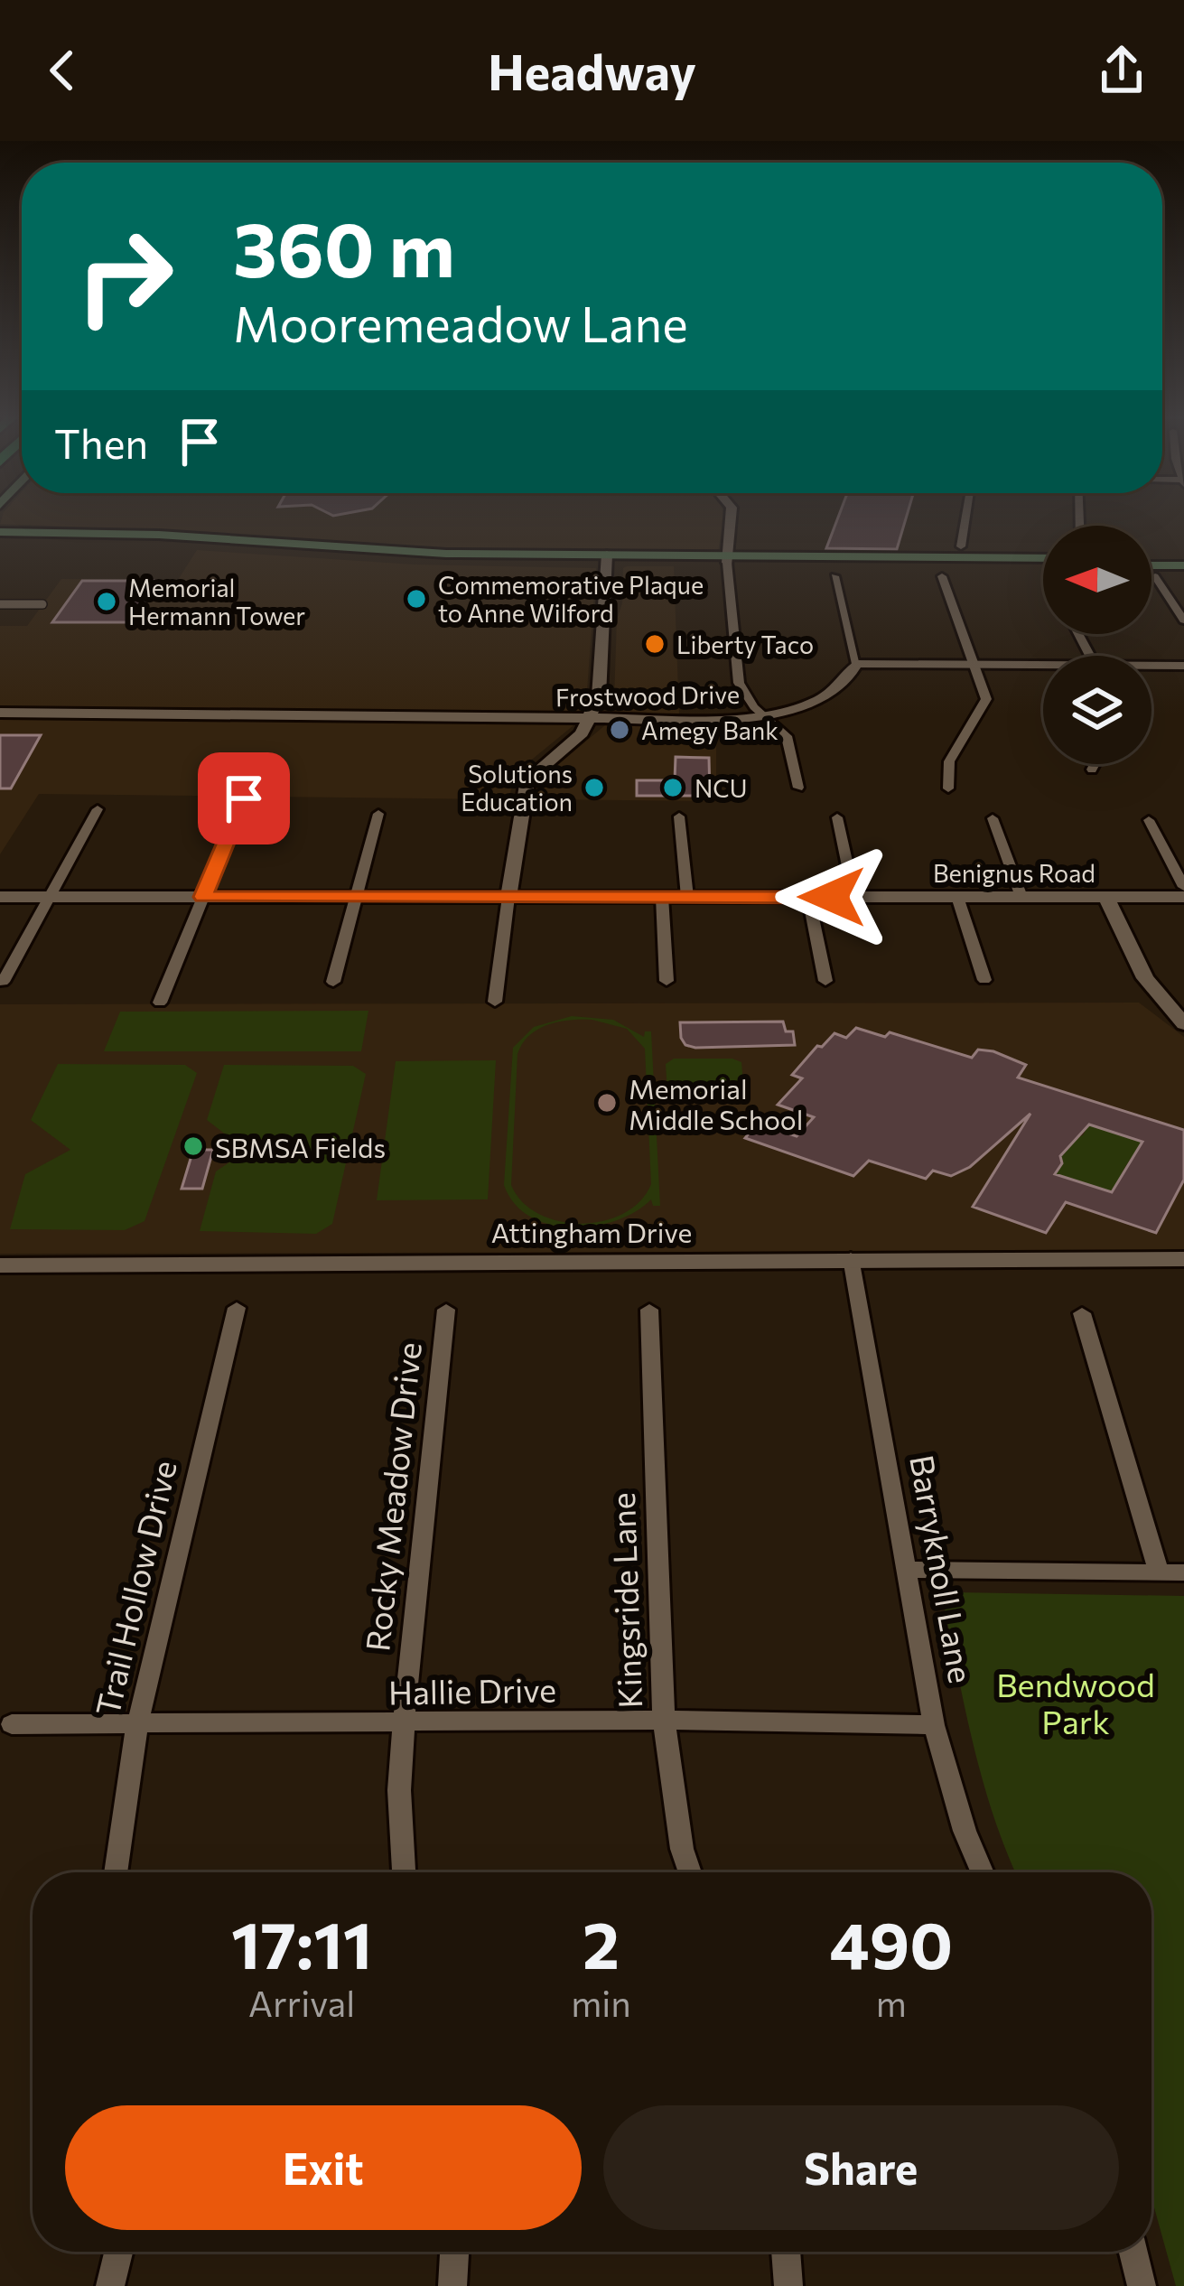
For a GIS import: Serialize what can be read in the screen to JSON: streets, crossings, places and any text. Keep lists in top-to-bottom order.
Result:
{
  "streets": {
    "street": [
      "Frostwood Drive",
      "Benignus Road",
      "Attingham Drive",
      "Rocky Meadow Drive",
      "Barryknoll Lane",
      "Trail Hollow Drive",
      "Kingsride Lane",
      "Hallie Drive"
    ]
  },
  "crossings": [
    ["Attingham Drive", "Barryknoll Lane"],
    ["Rocky Meadow Drive", "Hallie Drive"],
    ["Barryknoll Lane", "Hallie Drive"],
    ["Trail Hollow Drive", "Hallie Drive"],
    ["Kingsride Lane", "Hallie Drive"]
  ],
  "parks": ["Bendwood Park"],
  "places": [
    "Commemorative Plaque to Anne Wilford",
    "Memorial Hermann Tower",
    "Liberty Taco",
    "Amegy Bank",
    "Solutions Education",
    "NCU",
    "Memorial Middle School",
    "SBMSA Fields"
  ],
  "north": "left",
  "page": {
    "header": "Headway",
    "turn": ["360 m", "Mooremeadow Lane"],
    "then": "Then",
    "eta": [
      "17:11",
      "Arrival",
      "2",
      "min",
      "490",
      "m"
    ],
    "buttons": ["Exit", "Share"]
  }
}
